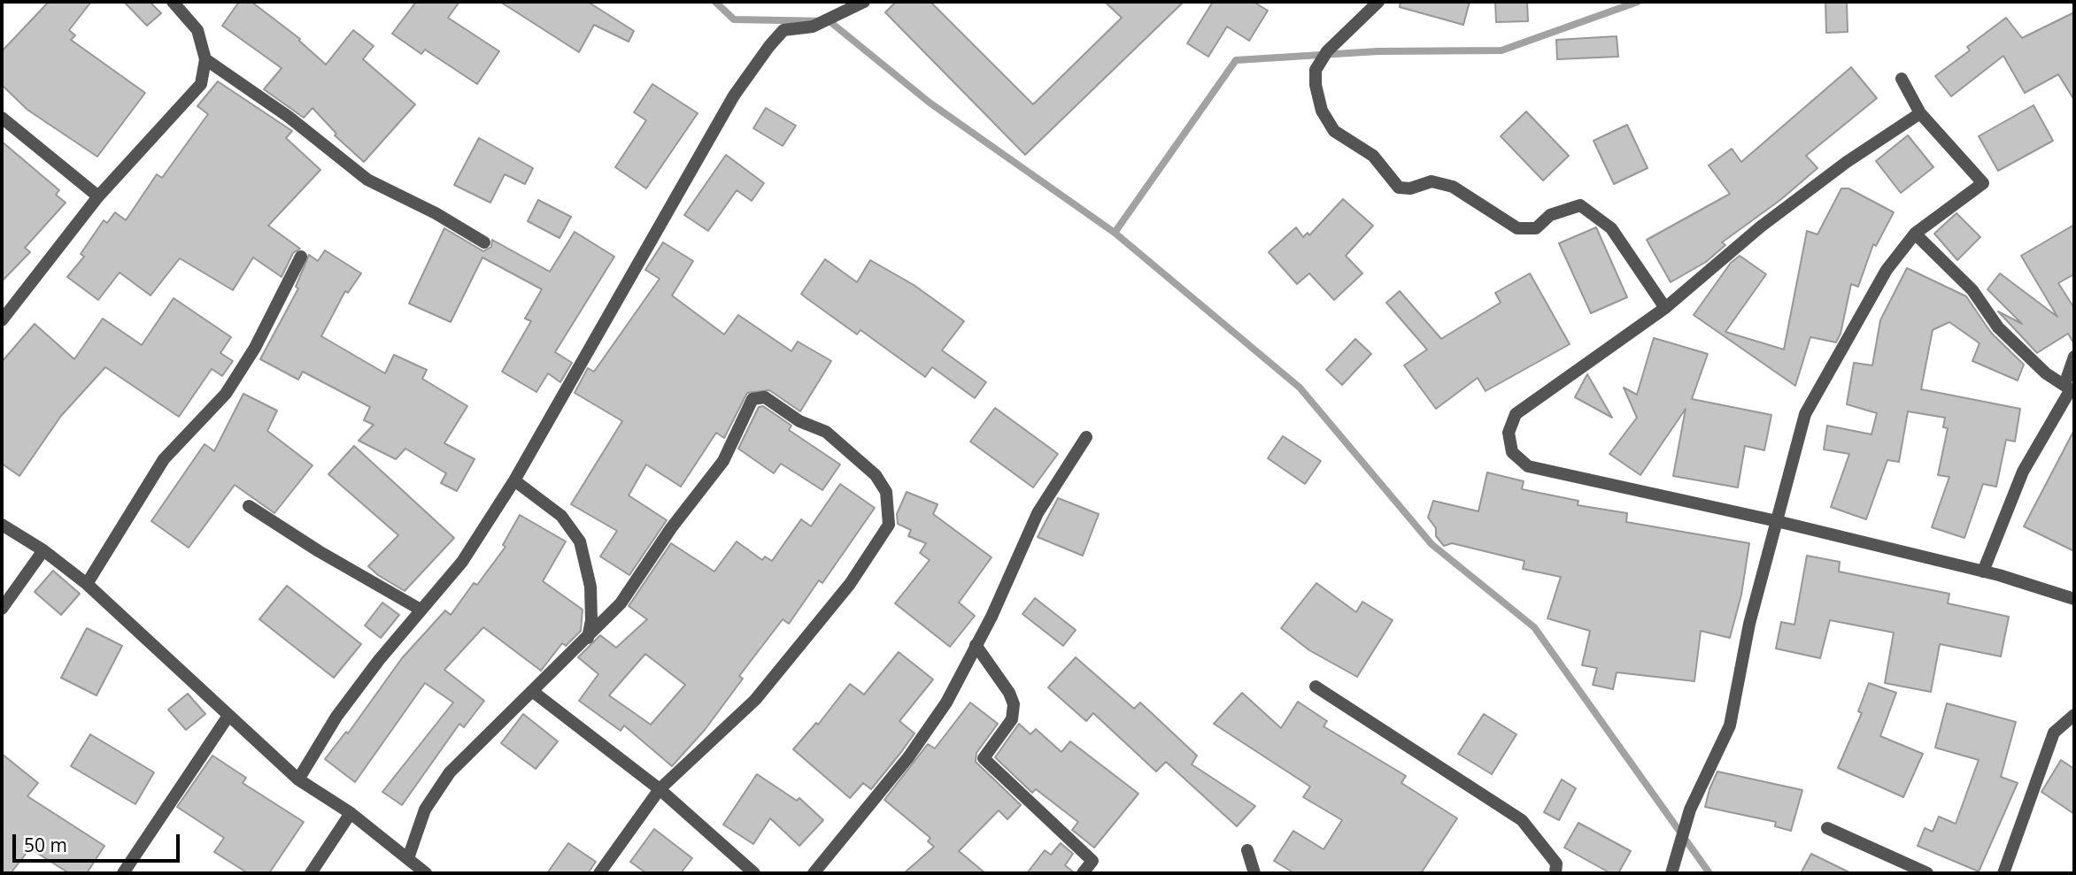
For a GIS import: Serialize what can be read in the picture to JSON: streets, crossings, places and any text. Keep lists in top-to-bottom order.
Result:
{
  "scale_bar": "50 m"
}
